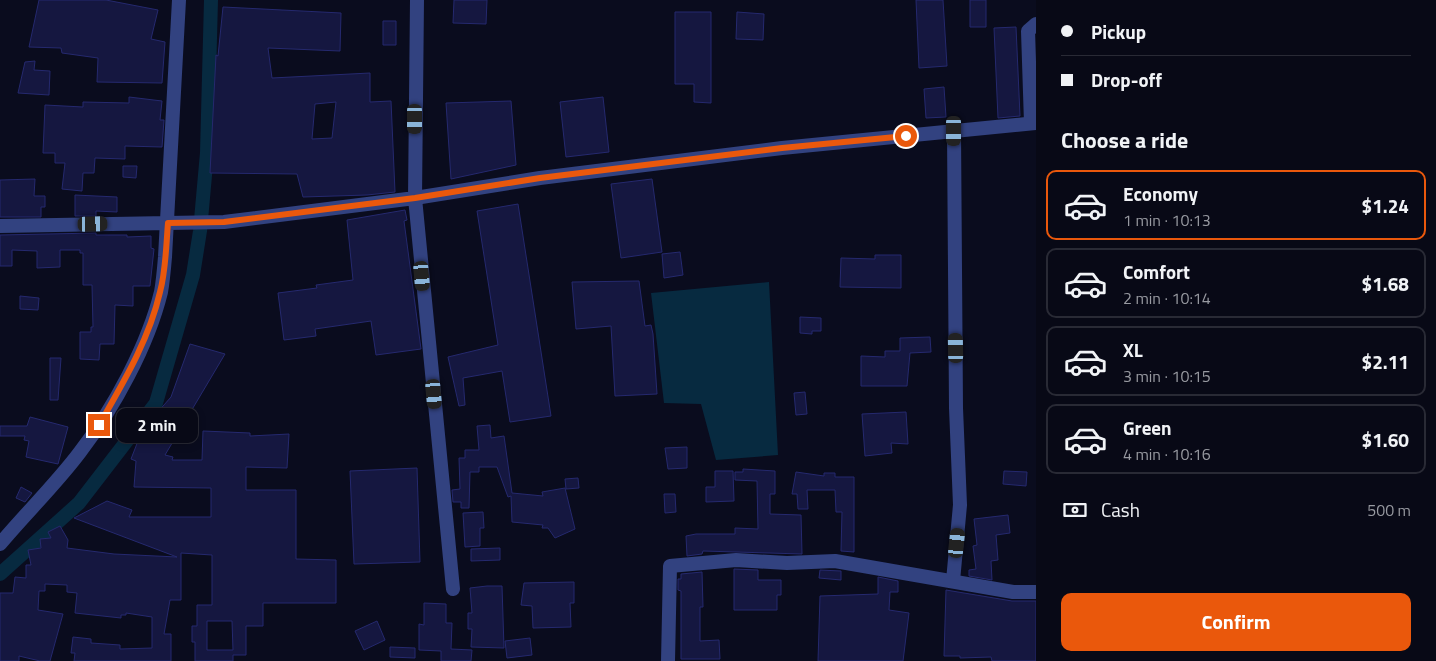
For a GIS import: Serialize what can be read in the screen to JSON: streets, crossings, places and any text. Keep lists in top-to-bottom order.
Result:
{
  "page": {
    "banner": ["Pickup", "Drop-off"],
    "heading": "Choose a ride",
    "list": [
      {
        "name": "Economy",
        "note": "1 min · 10:13",
        "value": "$1.24"
      },
      {
        "name": "Comfort",
        "note": "2 min · 10:14",
        "value": "$1.68"
      },
      {
        "name": "XL",
        "note": "3 min · 10:15",
        "value": "$2.11"
      },
      {
        "name": "Green",
        "note": "4 min · 10:16",
        "value": "$1.60"
      }
    ],
    "bubble": "2 min",
    "pay": ["Cash", "500 m"],
    "buttons": "Confirm"
  }
}
